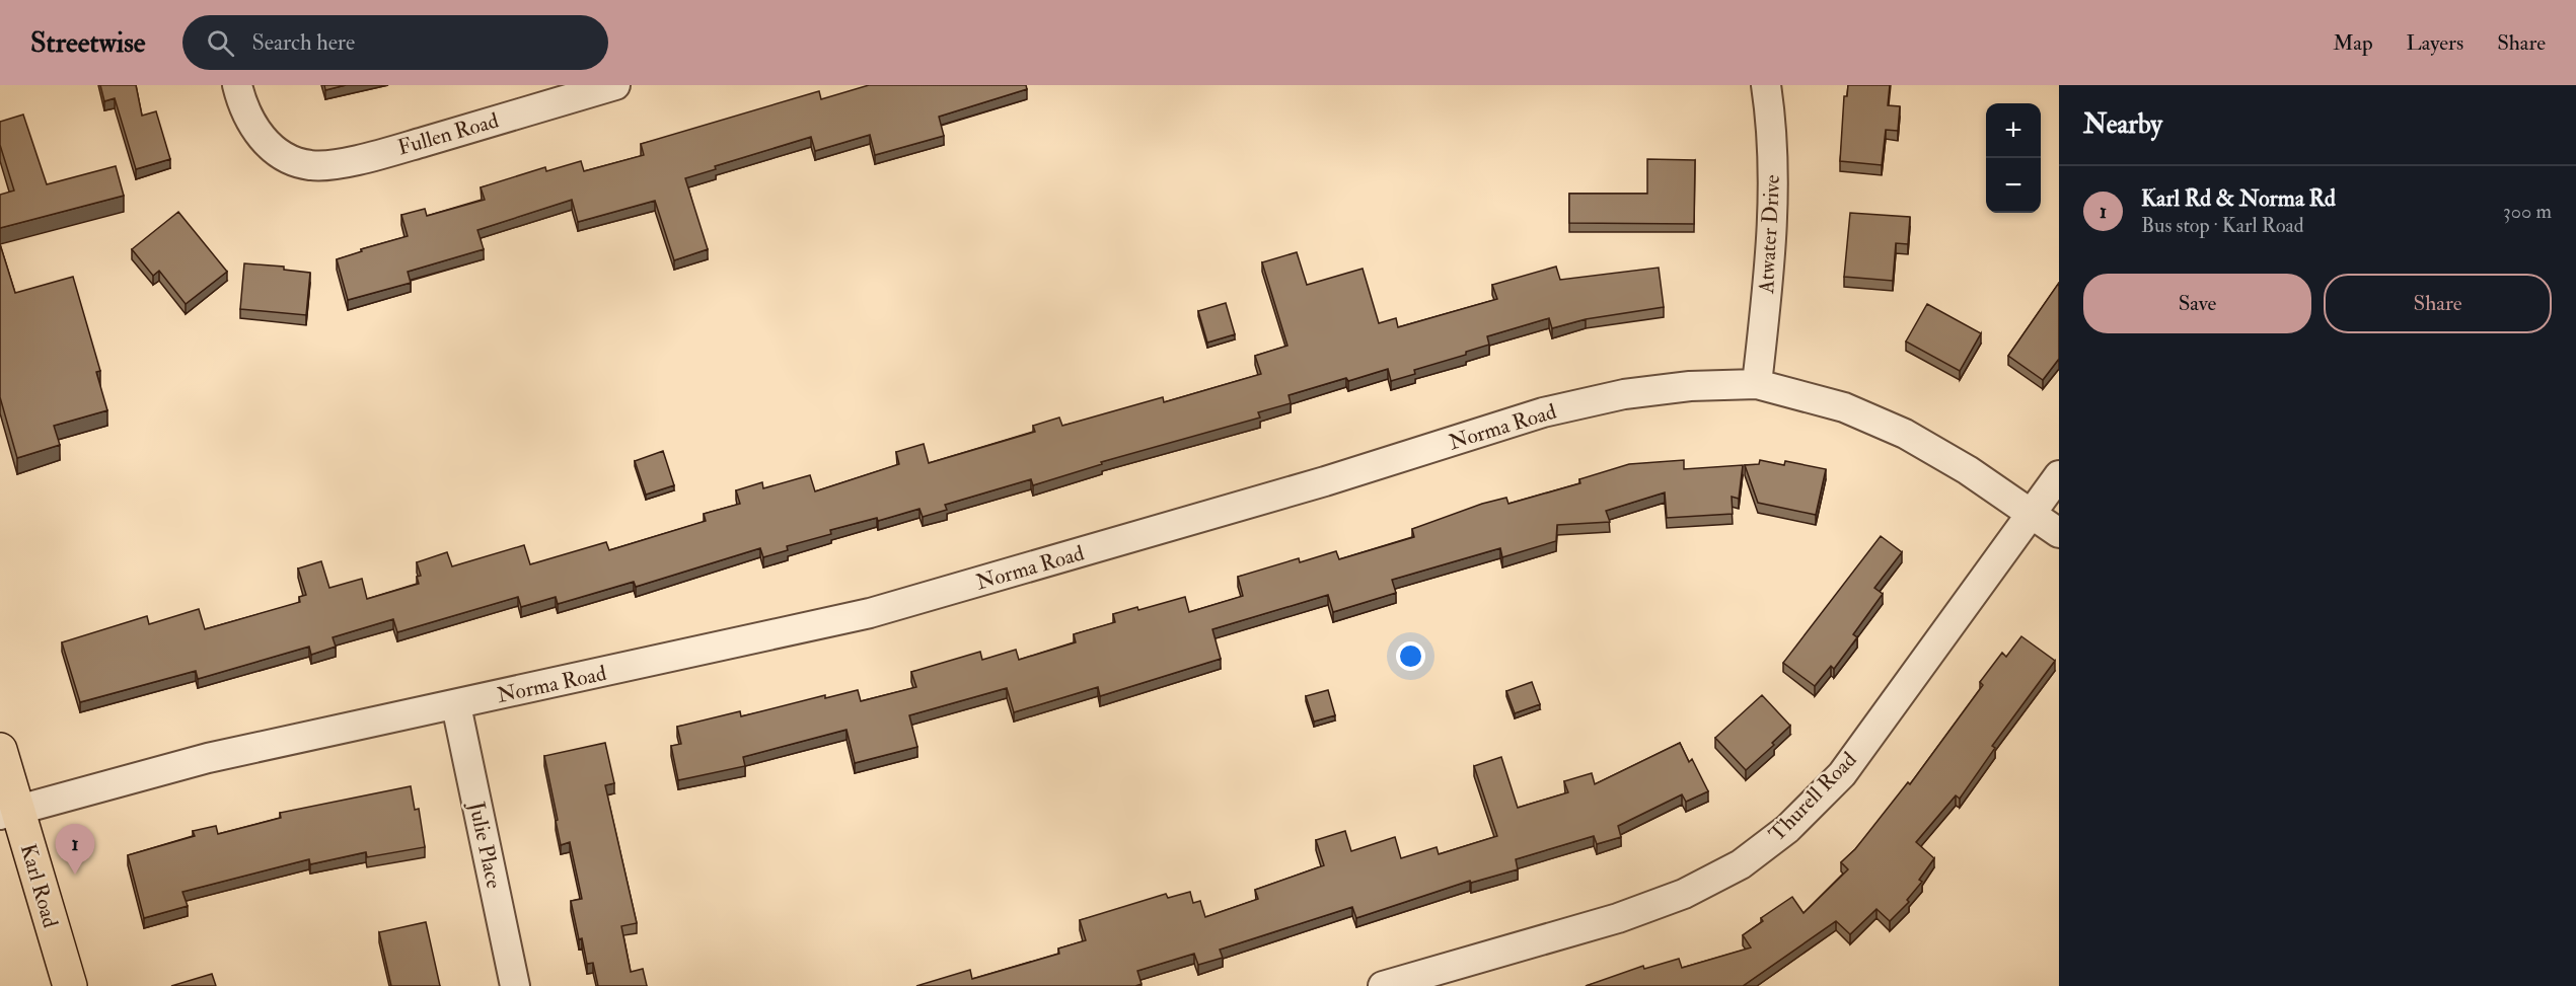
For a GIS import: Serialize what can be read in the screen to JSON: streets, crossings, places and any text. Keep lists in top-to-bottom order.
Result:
{
  "streets": {
    "main road": ["Karl Road"],
    "street": [
      "Fullen Road",
      "Atwater Drive",
      "Norma Road",
      "Thurell Road",
      "Julie Place"
    ]
  },
  "crossings": [
    ["Atwater Drive", "Norma Road"],
    ["Norma Road", "Thurell Road"],
    ["Norma Road", "Julie Place"],
    ["Norma Road", "Karl Road"]
  ],
  "page": {
    "header": "Streetwise",
    "search": "Search here",
    "nav": ["Map", "Layers", "Share"],
    "heading": "Nearby",
    "map_buttons": ["+", "−"],
    "list": [
      {
        "mark": "1",
        "name": "Karl Rd & Norma Rd",
        "note": "Bus stop · Karl Road",
        "value": "300 m"
      }
    ],
    "buttons": ["Save", "Share"],
    "pins": "1"
  }
}
